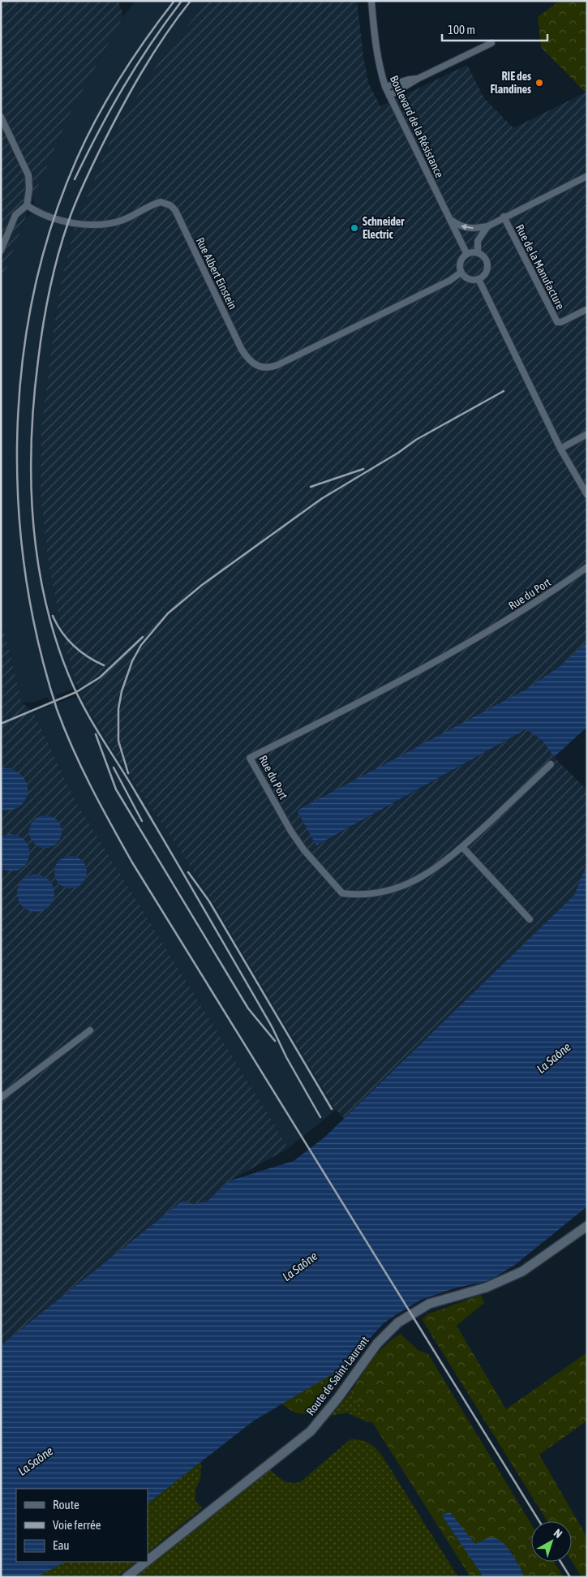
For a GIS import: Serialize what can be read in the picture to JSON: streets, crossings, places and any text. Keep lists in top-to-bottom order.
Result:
{
  "streets": {
    "main road": ["Route de Saint-Laurent"],
    "street": [
      "Boulevard de la Résistance",
      "Rue de la Manufacture",
      "Rue Albert Einstein",
      "Rue du Port"
    ]
  },
  "crossings": [
    ["Boulevard de la Résistance", "Rue Albert Einstein"]
  ],
  "water": ["La Saône"],
  "places": ["RIE des Flandines", "Schneider Electric"],
  "legend": ["Route", "Voie ferrée", "Eau"],
  "scale_bar": "100 m",
  "north": "top right"
}
